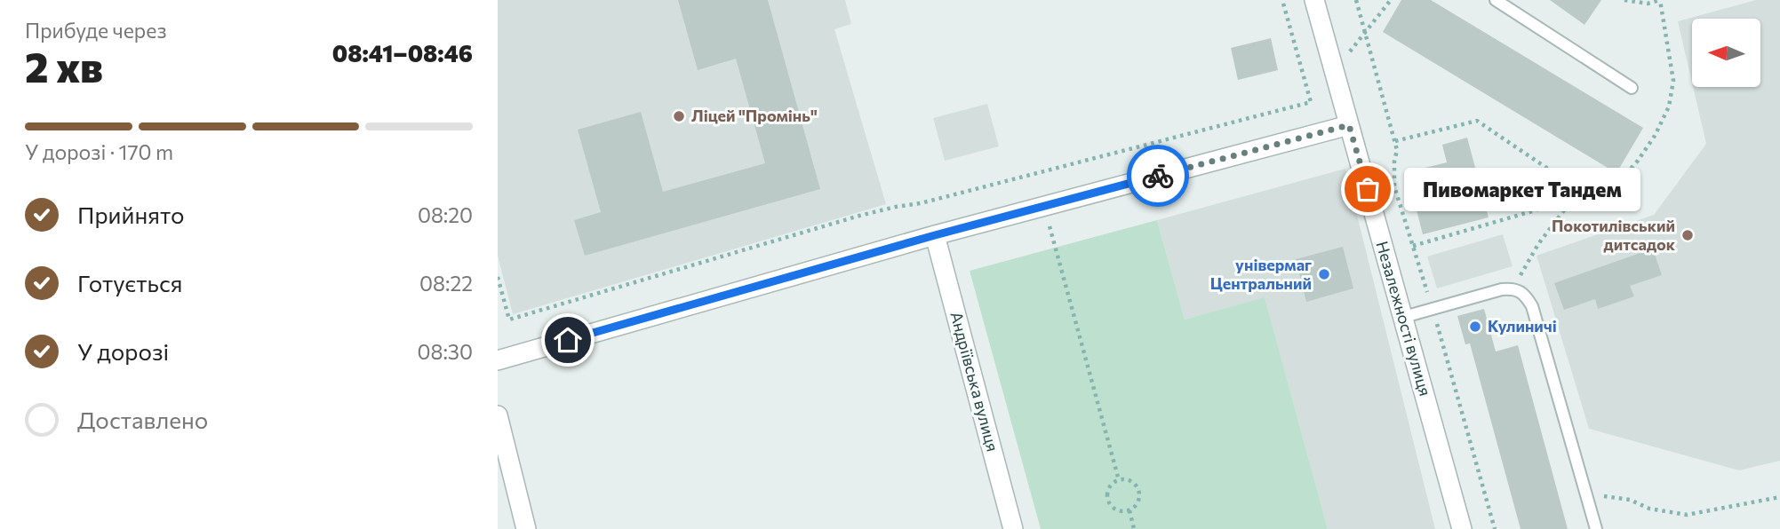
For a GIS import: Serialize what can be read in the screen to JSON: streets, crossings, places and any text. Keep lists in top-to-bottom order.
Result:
{
  "streets": {
    "street": ["Незалежності вулиця", "Андріївська вулиця"]
  },
  "places": [
    "Ліцей \"Промінь\"",
    "Пивомаркет Тандем",
    "Покотилівський дитсадок",
    "універмаг Центральний",
    "Кулиничі"
  ],
  "north": "left",
  "page": {
    "heading": ["2 хв", "Прибуде через", "08:41–08:46"],
    "bar": "У дорозі · 170 m",
    "bubble": "Пивомаркет Тандем",
    "list": [
      ["Прийнято", "08:20"],
      ["Готується", "08:22"],
      ["У дорозі", "08:30"],
      "Доставлено"
    ]
  }
}
